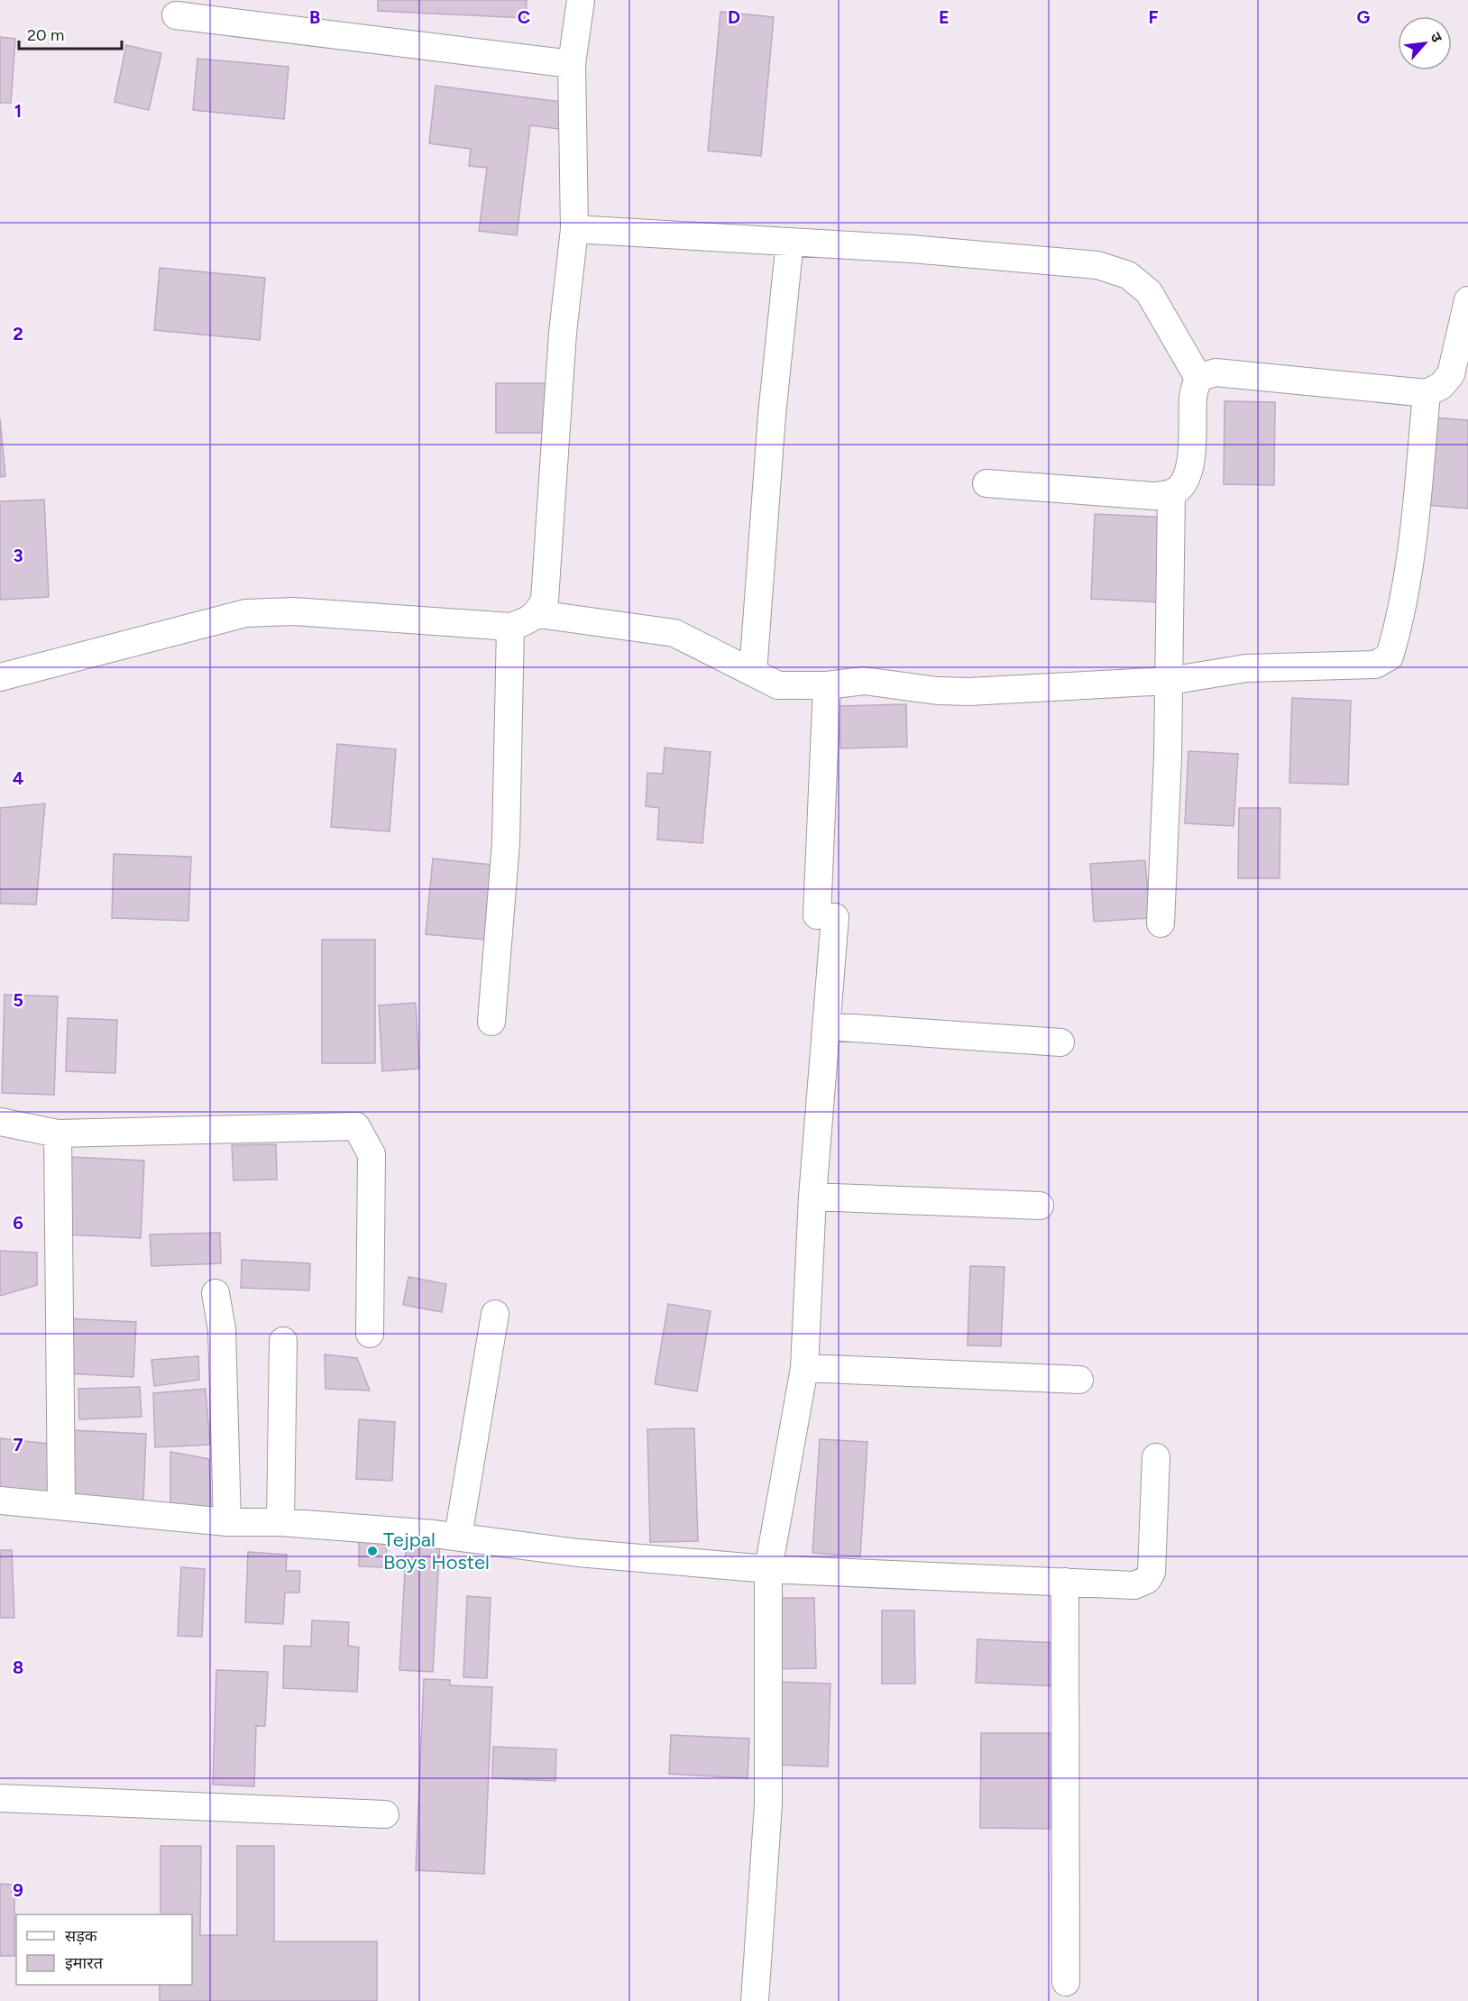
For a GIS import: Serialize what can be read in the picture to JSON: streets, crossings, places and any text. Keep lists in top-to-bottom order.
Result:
{
  "places": ["Tejpal Boys Hostel"],
  "legend": ["सड़क", "इमारत"],
  "scale_bar": "20 m",
  "north": "top right",
  "grid": {
    "columns": [
      "B",
      "C",
      "D",
      "E",
      "F",
      "G"
    ],
    "rows": [
      "1",
      "2",
      "3",
      "4",
      "5",
      "6",
      "7",
      "8",
      "9"
    ]
  }
}
